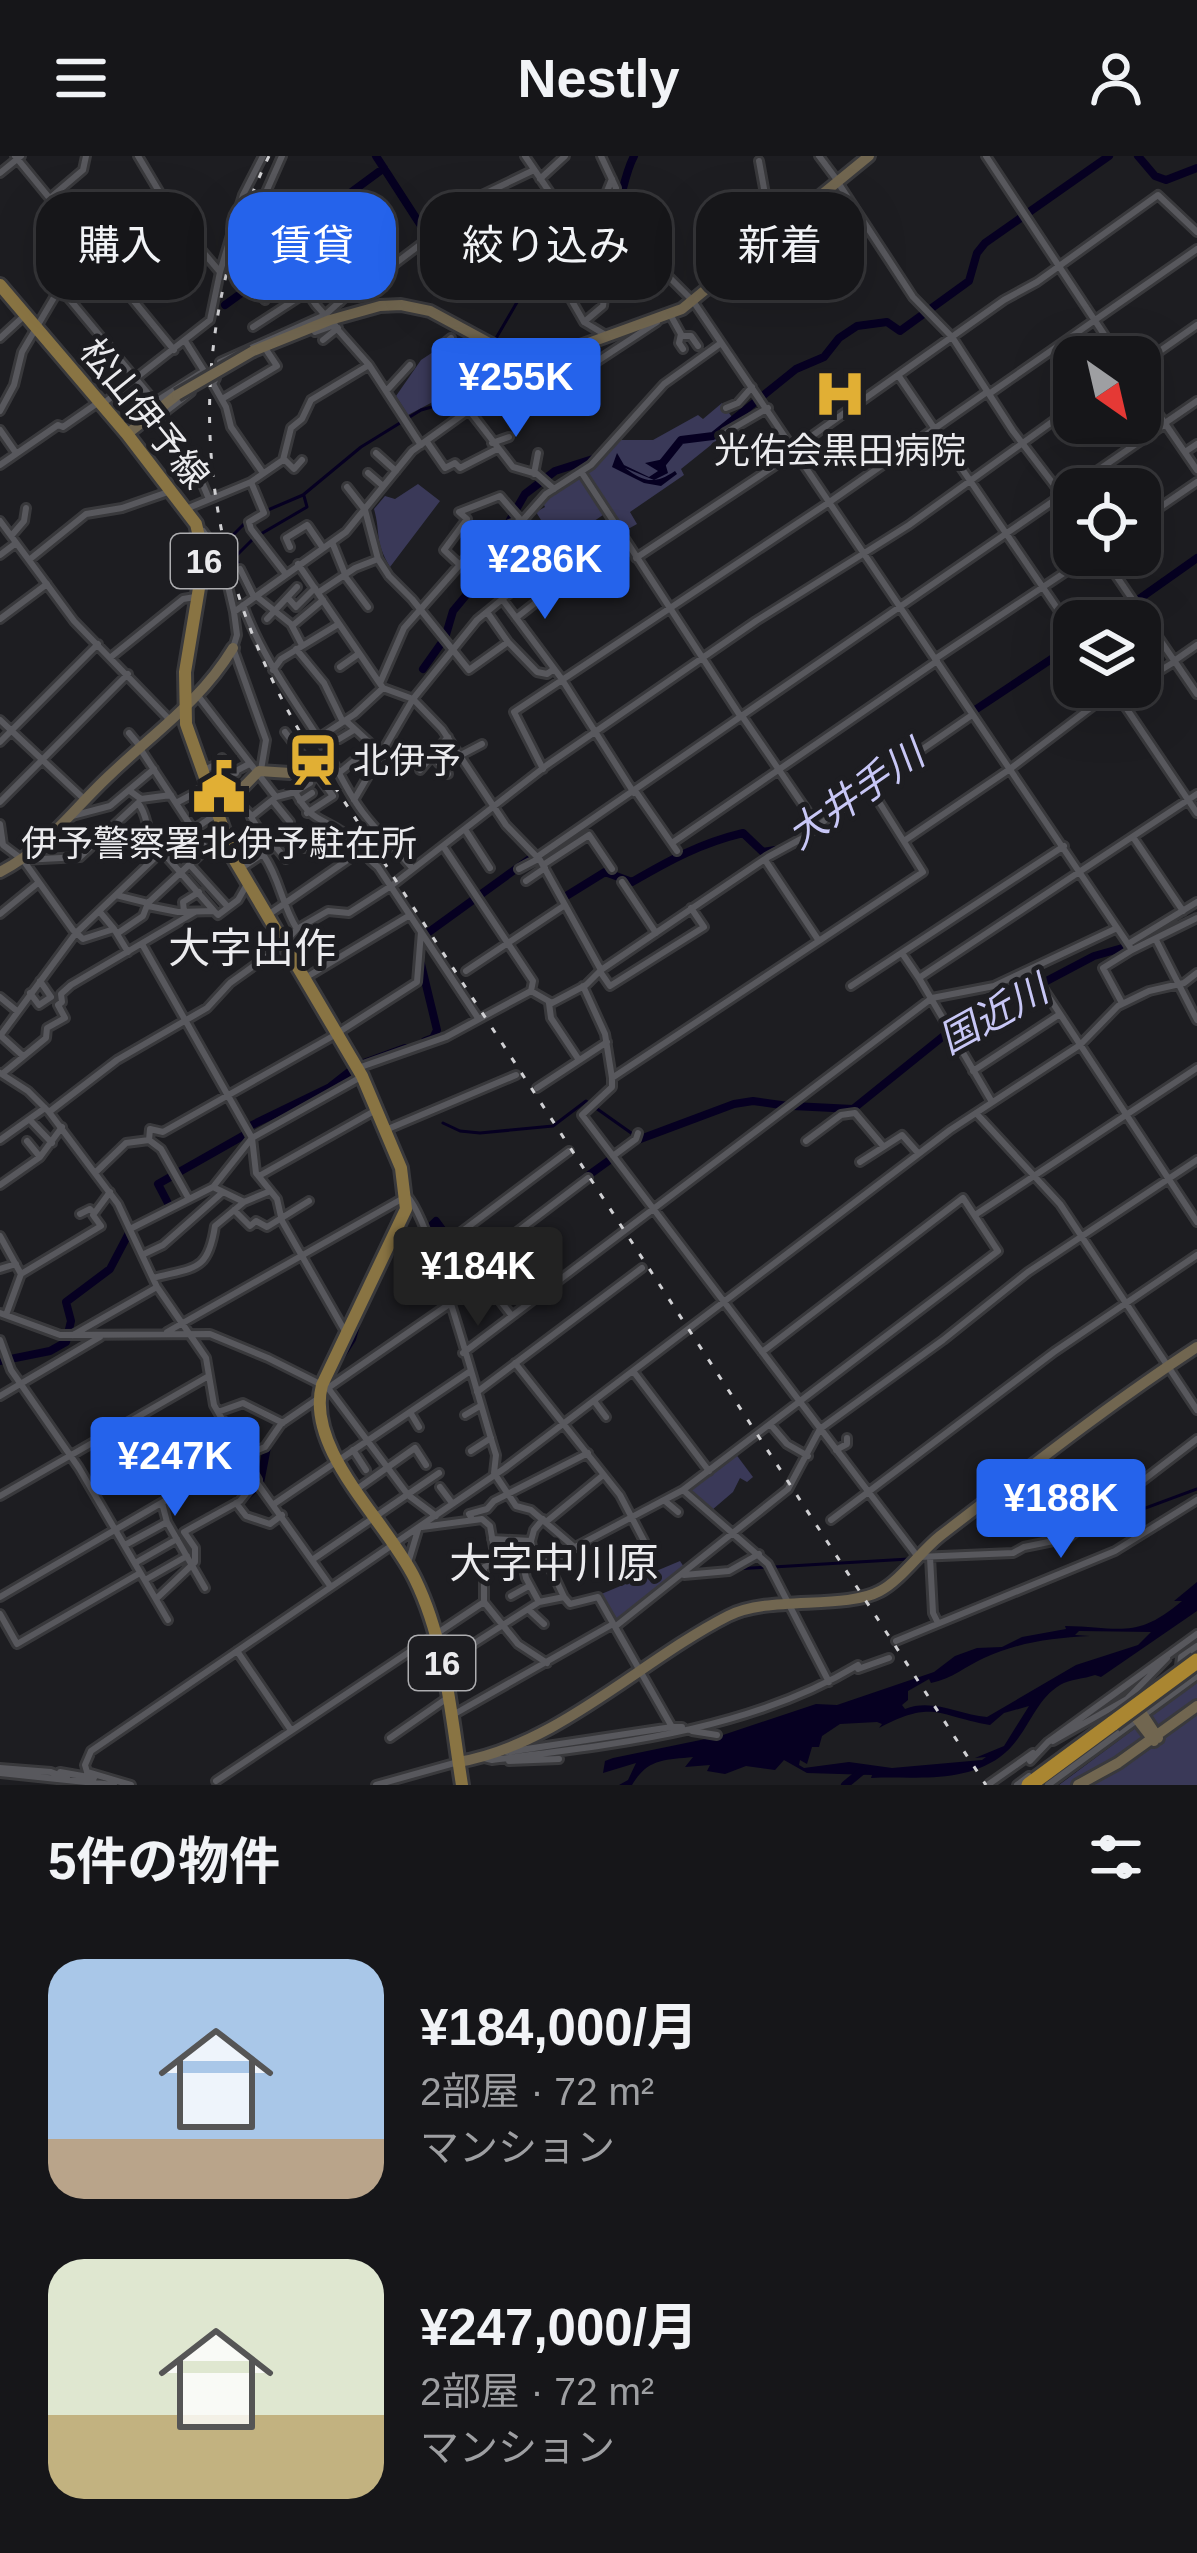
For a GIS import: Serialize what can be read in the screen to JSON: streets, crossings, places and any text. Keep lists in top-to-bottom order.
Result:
{
  "streets": {
    "main road": ["松山伊予線", "16"]
  },
  "districts": ["大字出作", "大字中川原"],
  "water": ["大井手川", "国近川"],
  "places": {
    "hospital": ["光佑会黒田病院"],
    "station": ["北伊予"],
    "public building": ["伊予警察署北伊予駐在所"]
  },
  "north": "bottom right",
  "page": {
    "header": "Nestly",
    "chip": [
      "購入",
      "賃貸",
      "絞り込み",
      "新着"
    ],
    "price": [
      "¥255K",
      "¥286K",
      "¥184K",
      "¥247K",
      "¥188K"
    ],
    "heading": "5件の物件",
    "list": [
      {
        "name": "¥184,000/月",
        "note": "2部屋 · 72 m² · マンション"
      },
      {
        "name": "¥247,000/月",
        "note": "2部屋 · 72 m² · マンション"
      }
    ]
  }
}
